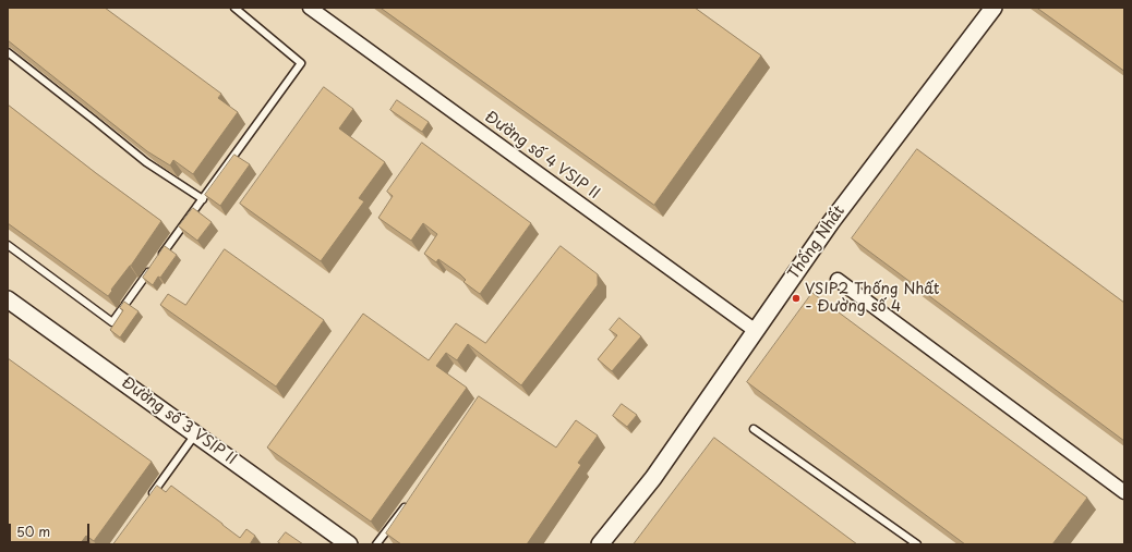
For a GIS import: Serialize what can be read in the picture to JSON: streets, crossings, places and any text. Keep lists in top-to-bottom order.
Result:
{
  "streets": {
    "street": ["Đường số 4 VSIP II", "Thống Nhất", "Đường số 3 VSIP II"]
  },
  "crossings": [
    ["Đường số 4 VSIP II", "Thống Nhất"]
  ],
  "places": ["VSIP2 Thống Nhất - Đường số 4"],
  "scale_bar": "50 m"
}
